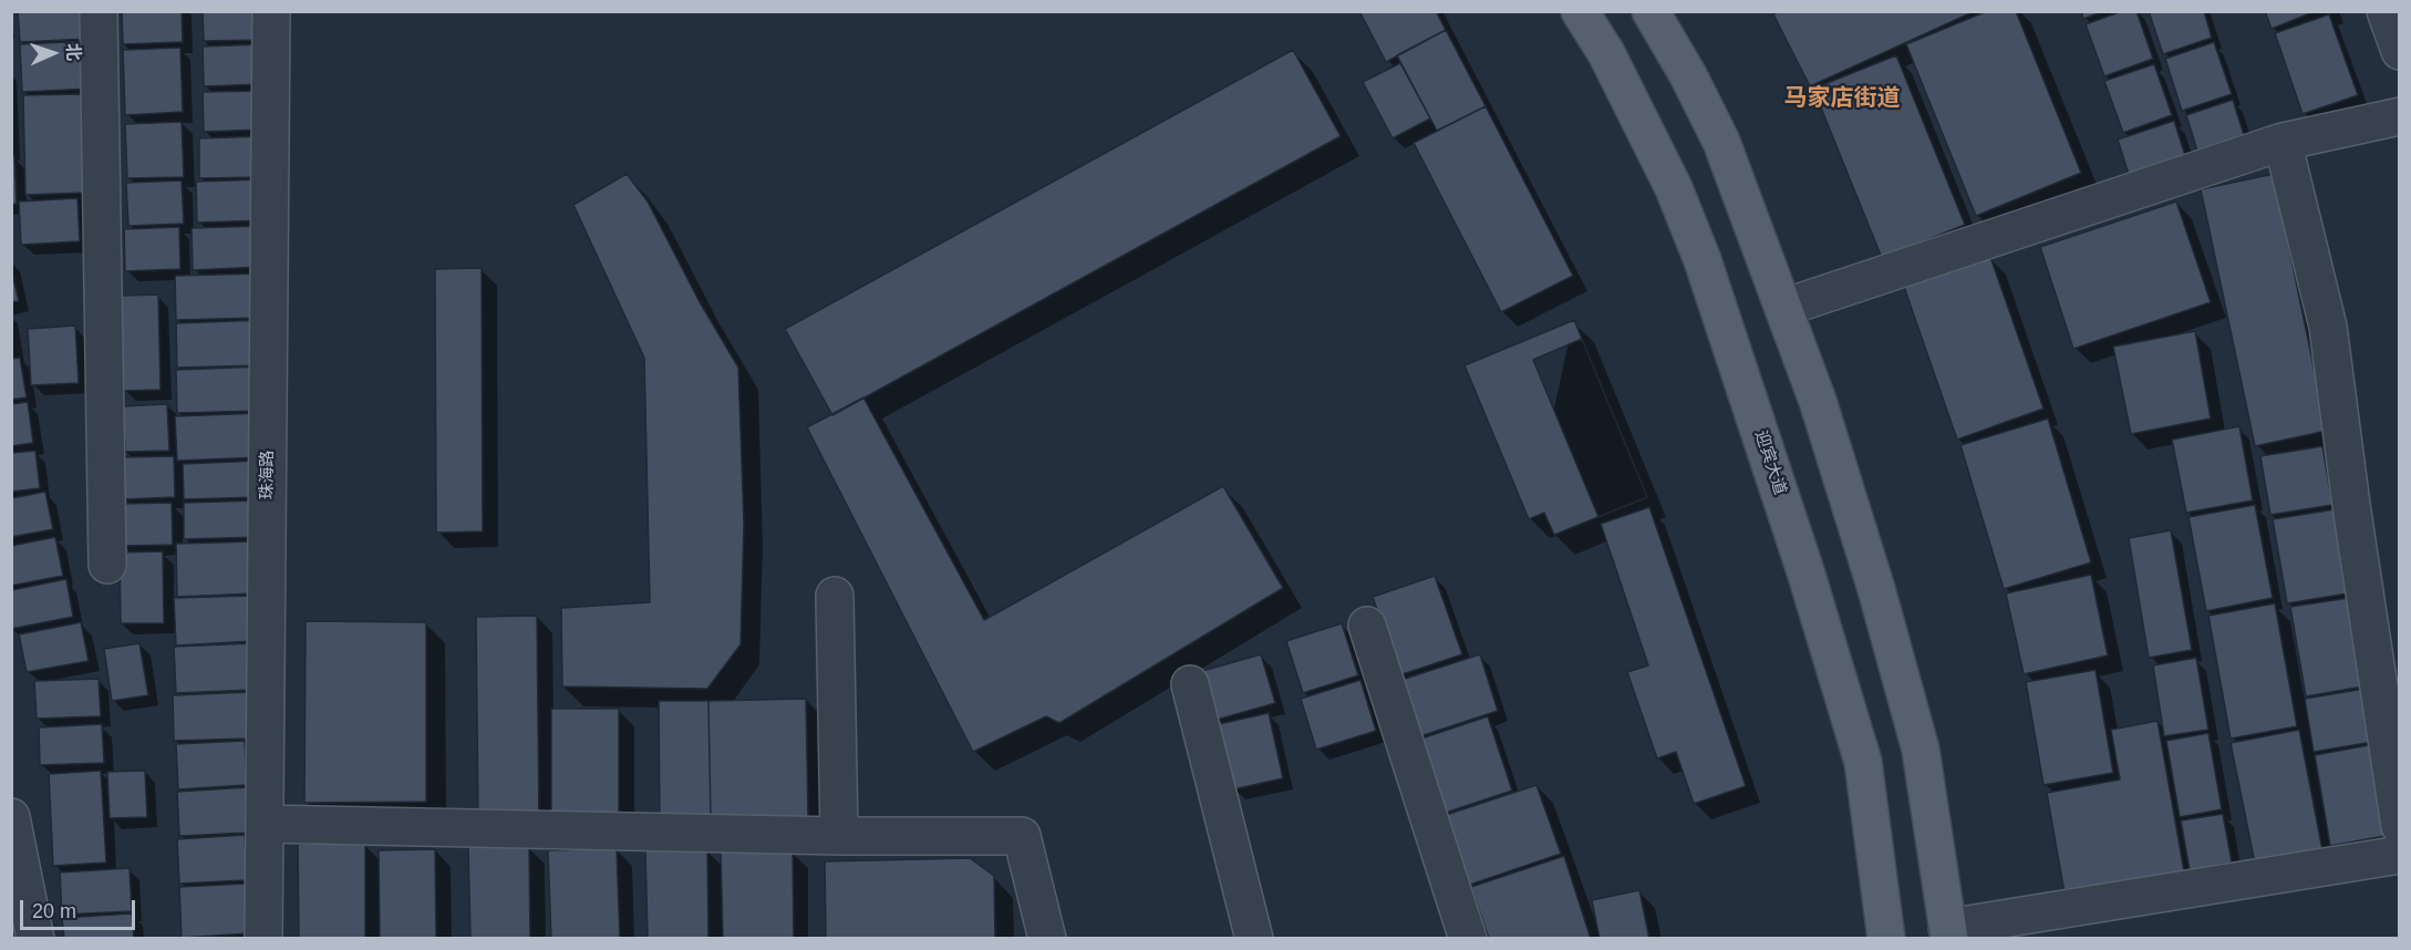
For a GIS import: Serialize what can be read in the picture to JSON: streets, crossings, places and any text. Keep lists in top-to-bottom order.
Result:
{
  "streets": {
    "main road": ["迎宾大道"],
    "street": ["珠海路"]
  },
  "districts": ["马家店街道"],
  "scale_bar": "20 m",
  "north": "right"
}
